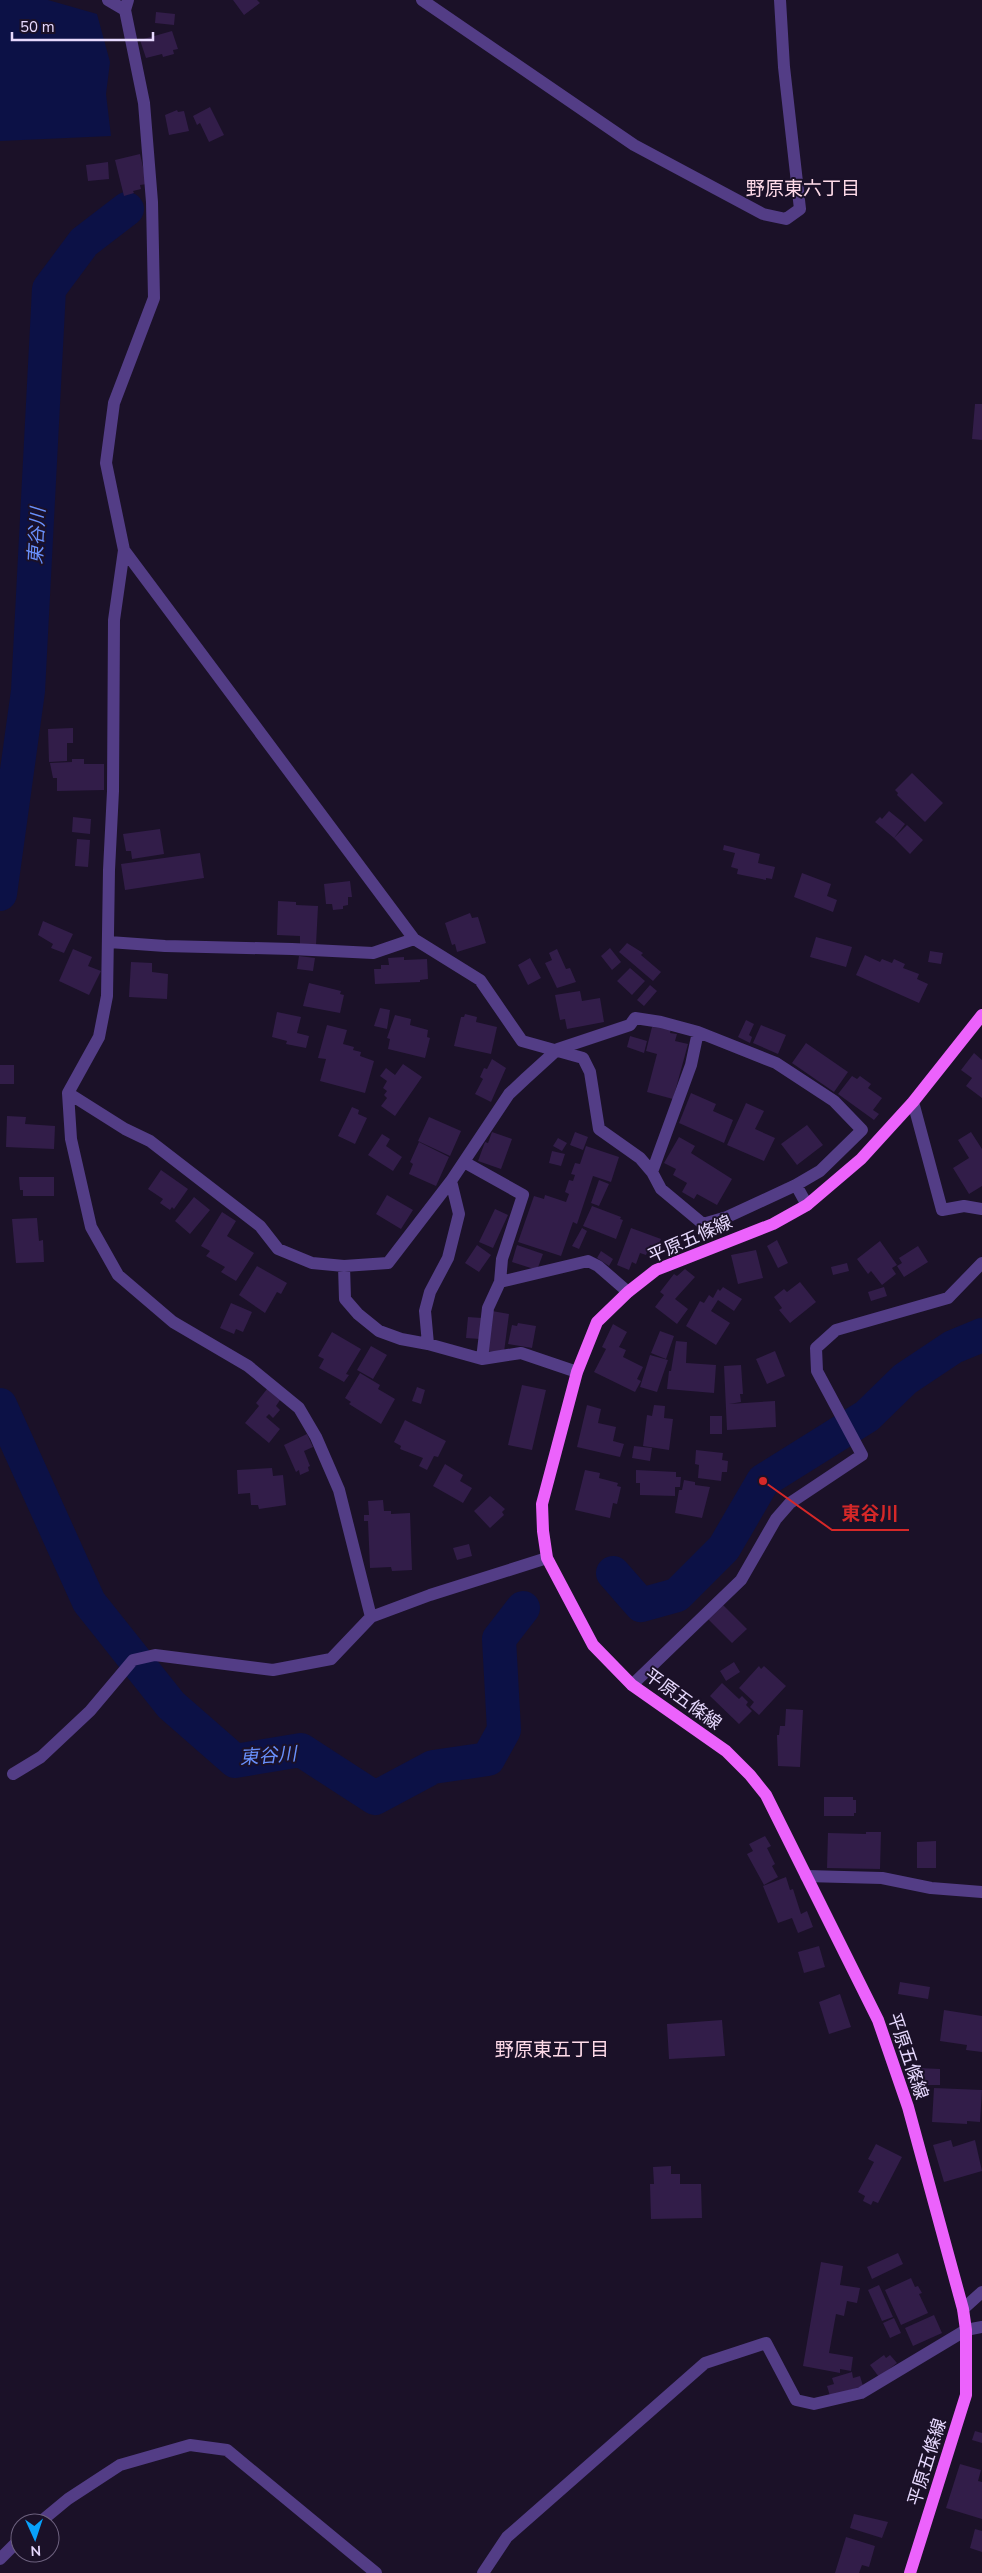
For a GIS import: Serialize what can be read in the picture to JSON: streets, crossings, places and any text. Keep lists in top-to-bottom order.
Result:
{
  "streets": {
    "main road": ["平原五條線"]
  },
  "districts": ["野原東六丁目", "野原東五丁目"],
  "water": ["東谷川"],
  "places": ["東谷川"],
  "scale_bar": "50 m",
  "north": "bottom"
}
